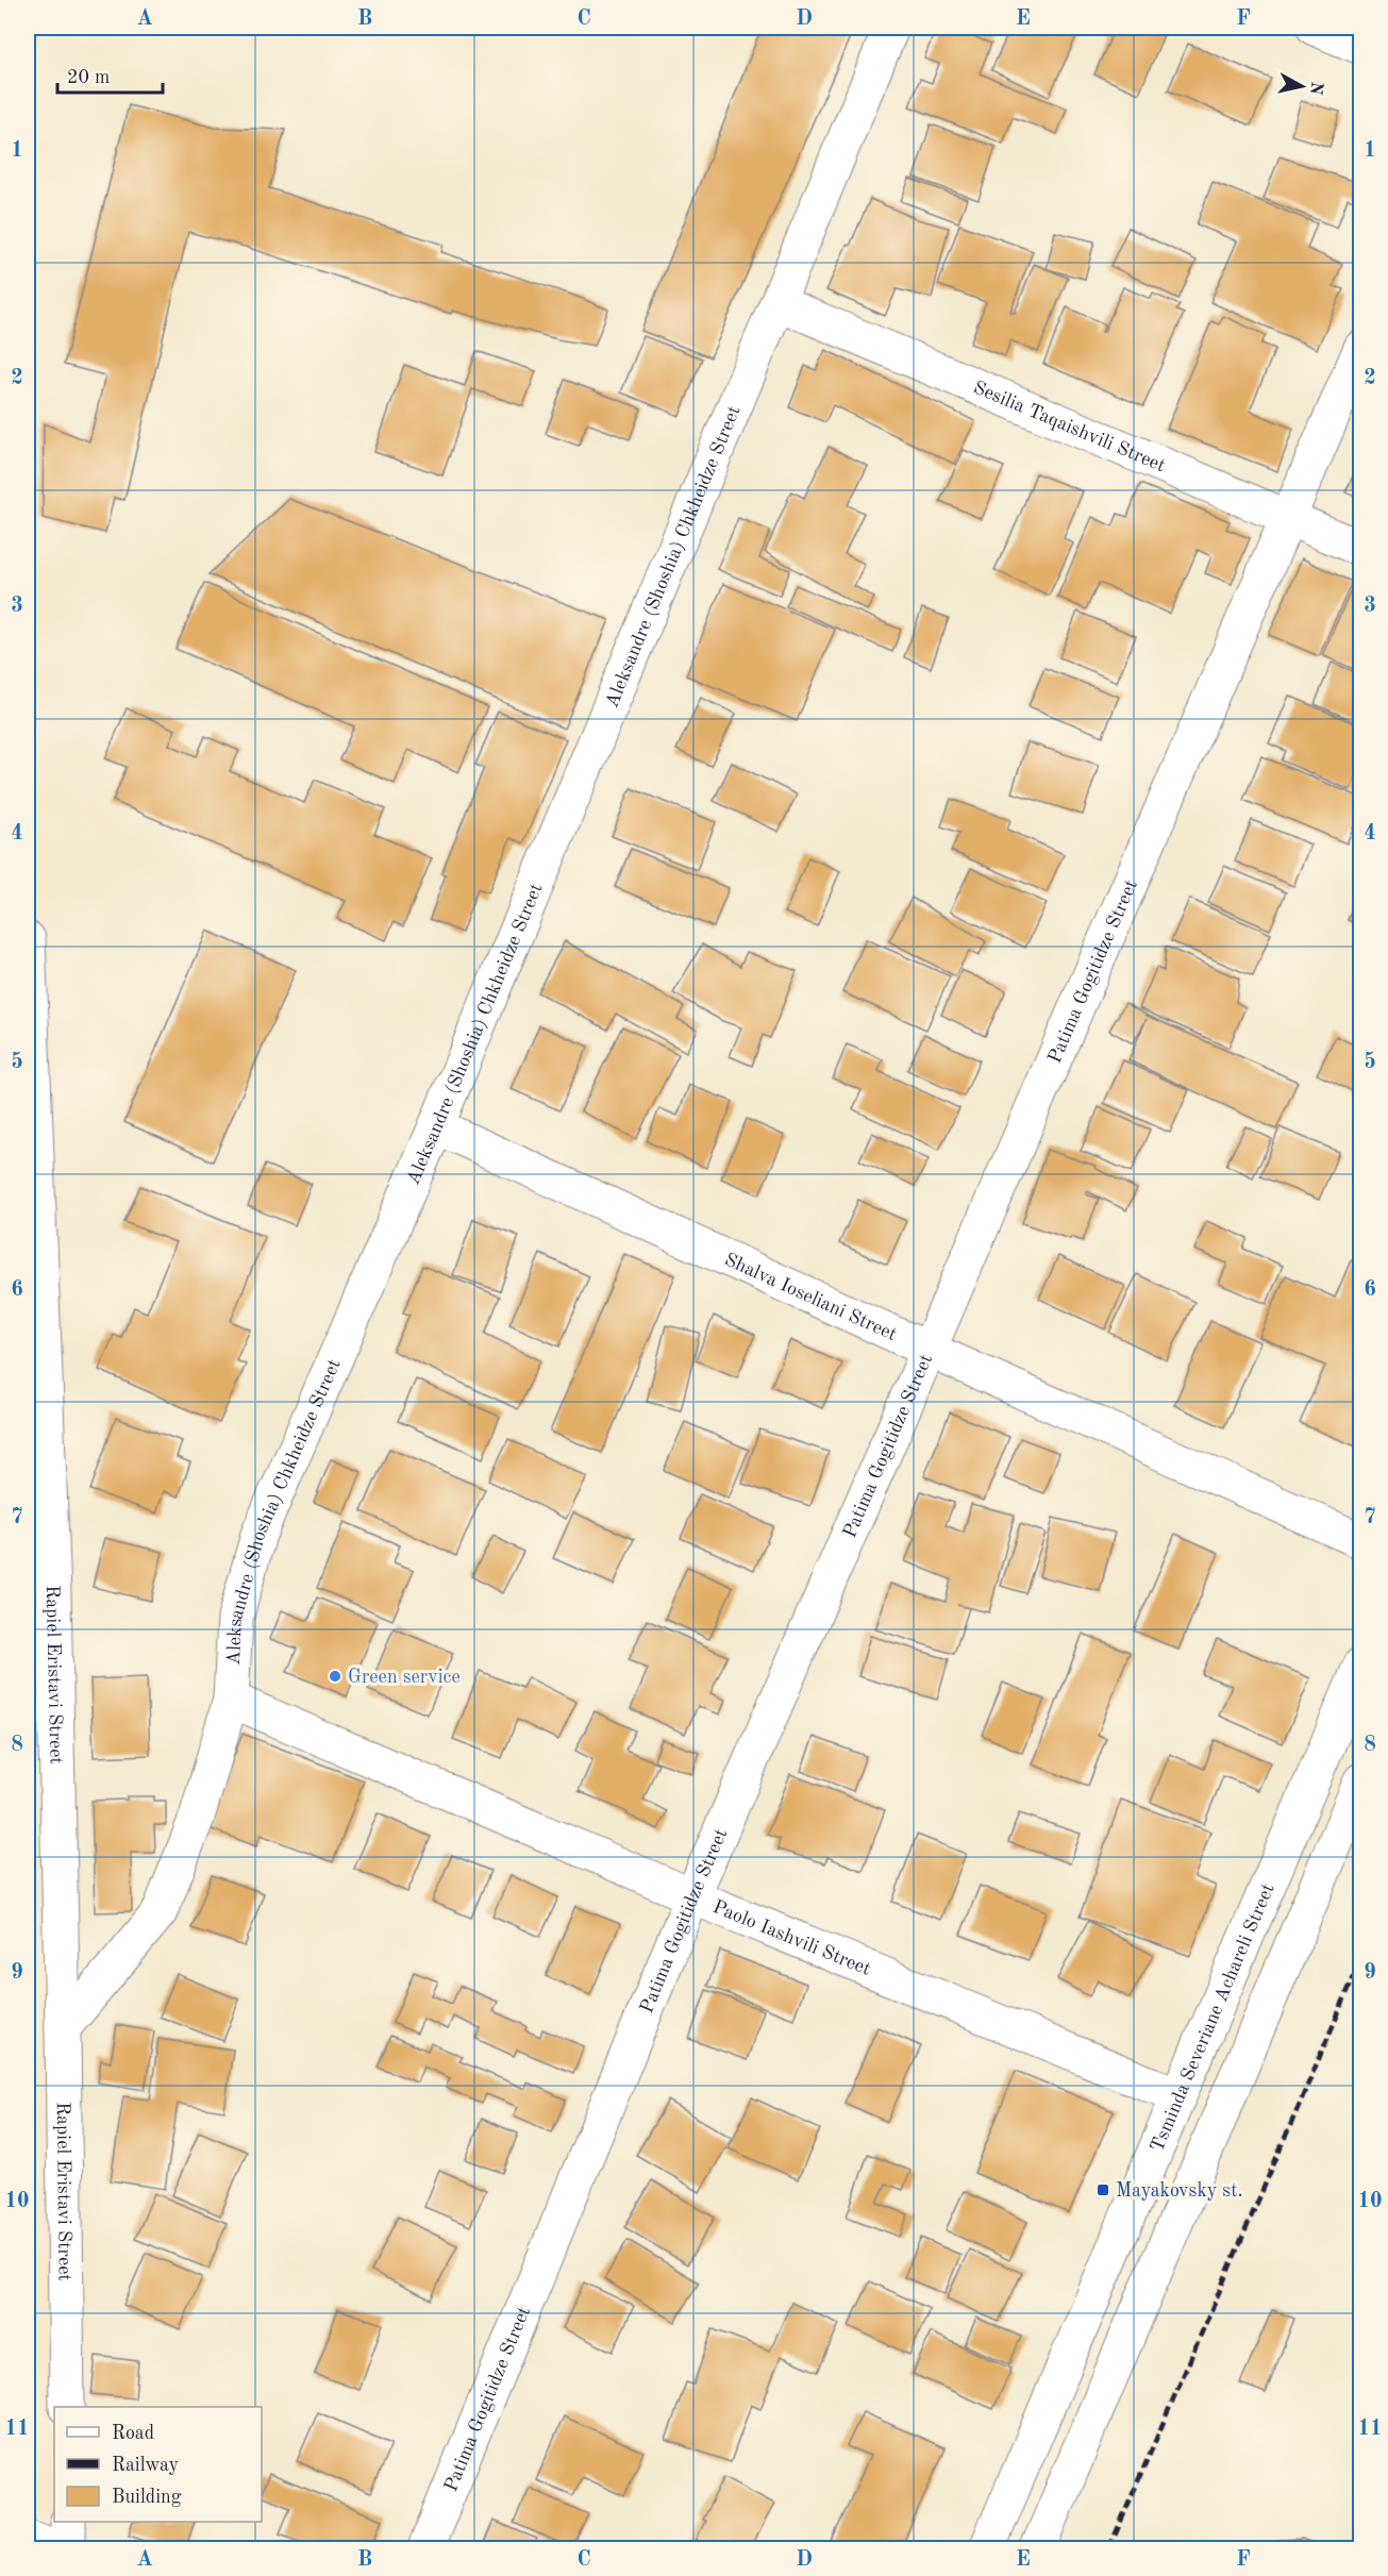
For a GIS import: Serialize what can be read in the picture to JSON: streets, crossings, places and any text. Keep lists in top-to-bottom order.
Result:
{
  "streets": {
    "street": [
      "Sesilia Taqaishvili Street",
      "Aleksandre (Shoshia) Chkheidze Street",
      "Patima Gogitidze Street",
      "Shalva Ioseliani Street",
      "Rapiel Eristavi Street",
      "Paolo Iashvili Street",
      "Tsminda Severiane Achareli Street"
    ]
  },
  "crossings": [
    ["Sesilia Taqaishvili Street", "Aleksandre (Shoshia) Chkheidze Street"],
    ["Sesilia Taqaishvili Street", "Patima Gogitidze Street"],
    ["Aleksandre (Shoshia) Chkheidze Street", "Shalva Ioseliani Street"],
    ["Aleksandre (Shoshia) Chkheidze Street", "Rapiel Eristavi Street"],
    ["Aleksandre (Shoshia) Chkheidze Street", "Paolo Iashvili Street"],
    ["Patima Gogitidze Street", "Shalva Ioseliani Street"],
    ["Patima Gogitidze Street", "Paolo Iashvili Street"],
    ["Paolo Iashvili Street", "Tsminda Severiane Achareli Street"]
  ],
  "places": {
    "other": ["Green service"],
    "transit": ["Mayakovsky st."]
  },
  "legend": ["Road", "Railway", "Building"],
  "scale_bar": "20 m",
  "north": "right",
  "grid": {
    "columns": [
      "A",
      "B",
      "C",
      "D",
      "E",
      "F"
    ],
    "rows": [
      "1",
      "2",
      "3",
      "4",
      "5",
      "6",
      "7",
      "8",
      "9",
      "10",
      "11"
    ]
  }
}
